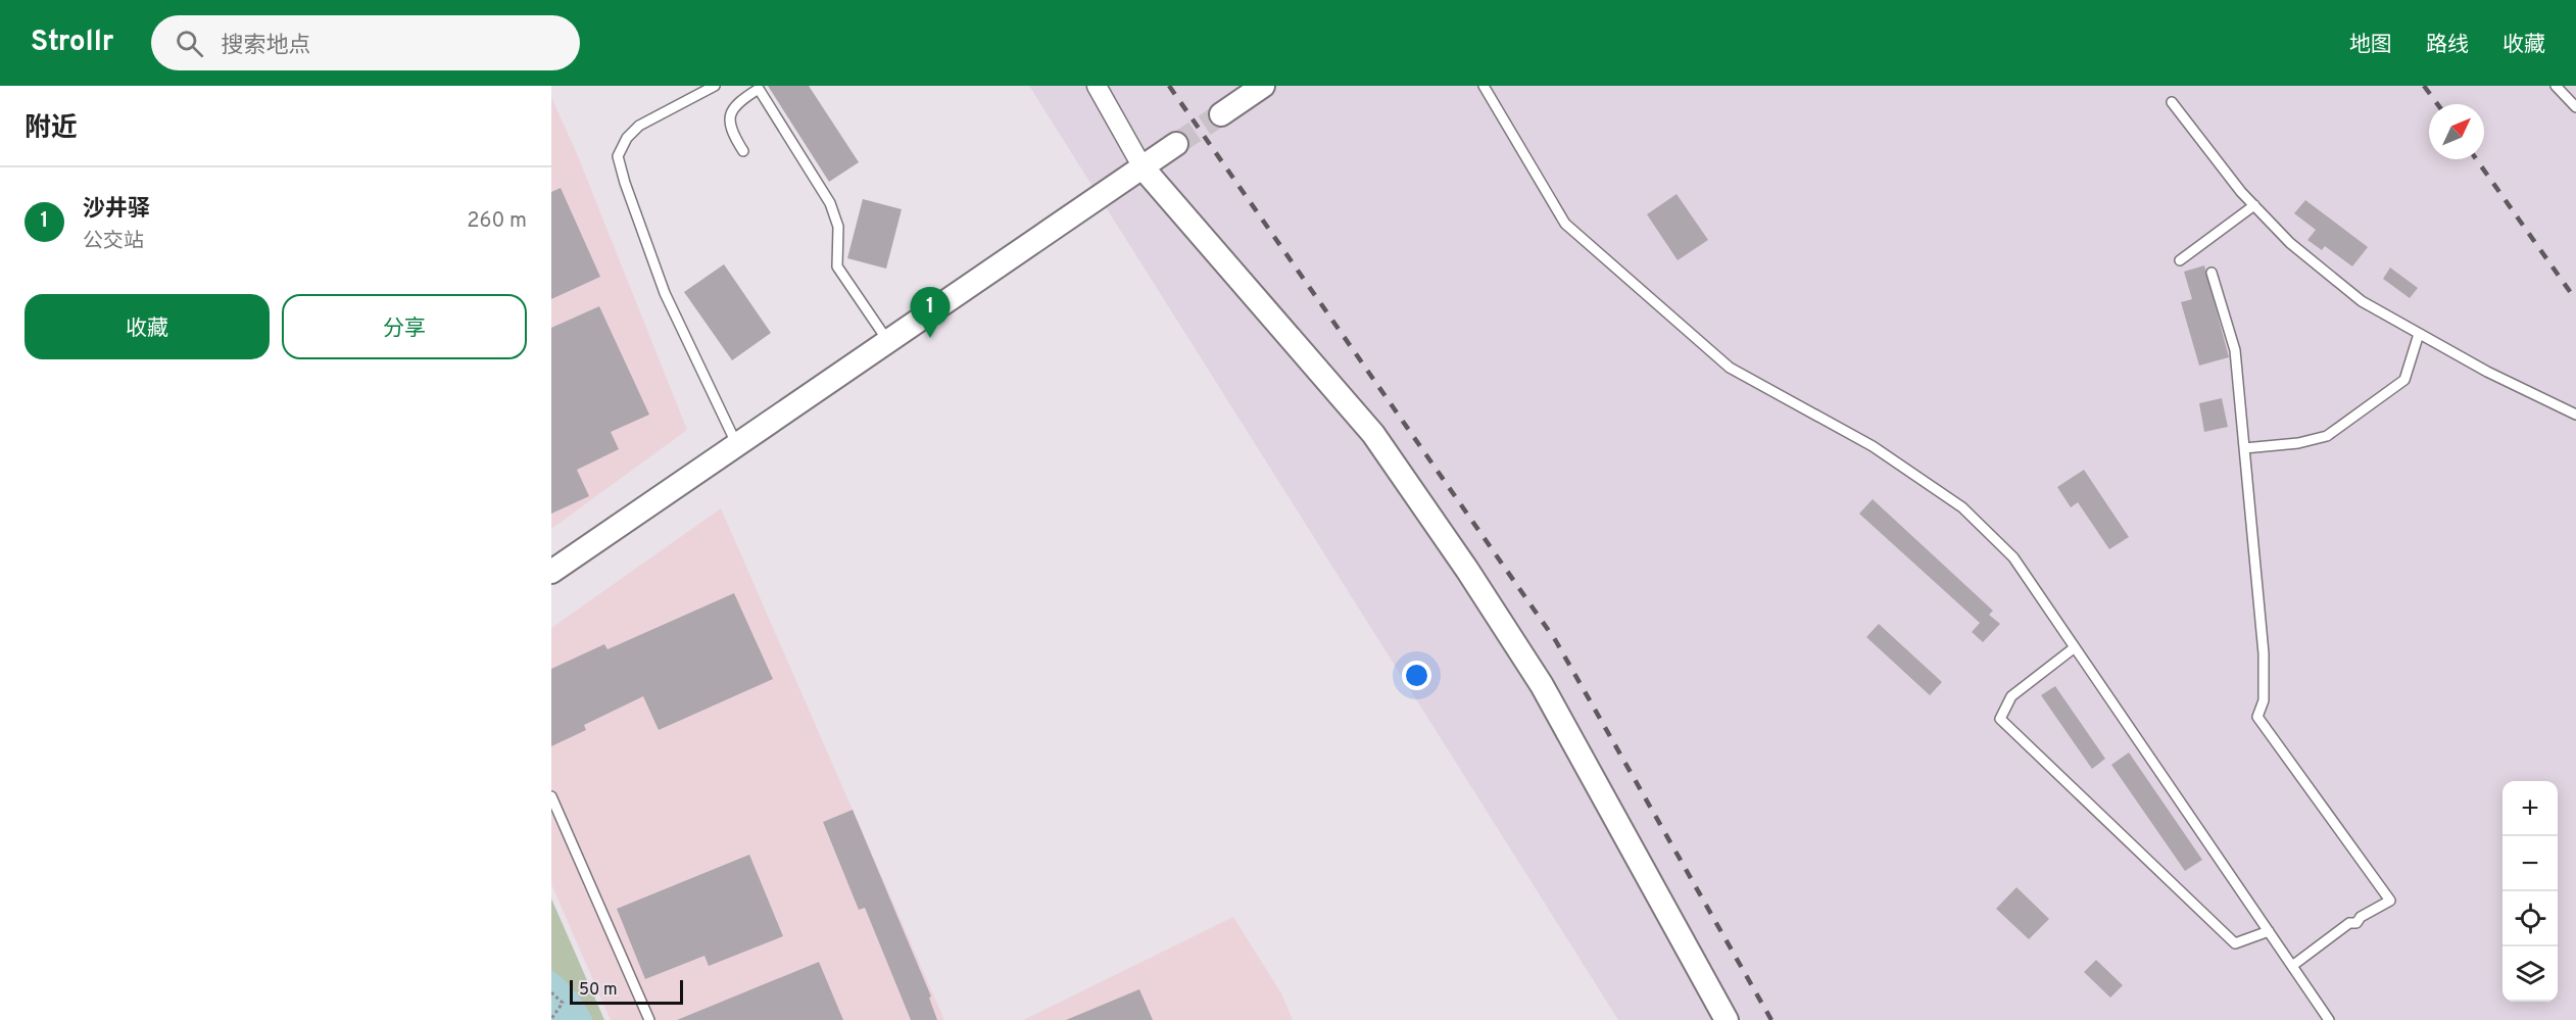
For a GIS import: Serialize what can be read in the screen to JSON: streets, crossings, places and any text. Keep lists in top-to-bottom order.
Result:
{
  "scale_bar": "50 m",
  "north": "top right",
  "page": {
    "header": "Strollr",
    "search": "搜索地点",
    "nav": ["地图", "路线", "收藏"],
    "heading": "附近",
    "list": [
      {
        "mark": "1",
        "name": "沙井驿",
        "note": "公交站",
        "value": "260 m"
      }
    ],
    "buttons": ["收藏", "分享"],
    "pins": "1",
    "map_buttons": ["+", "−"],
    "scale": "50 m"
  }
}
